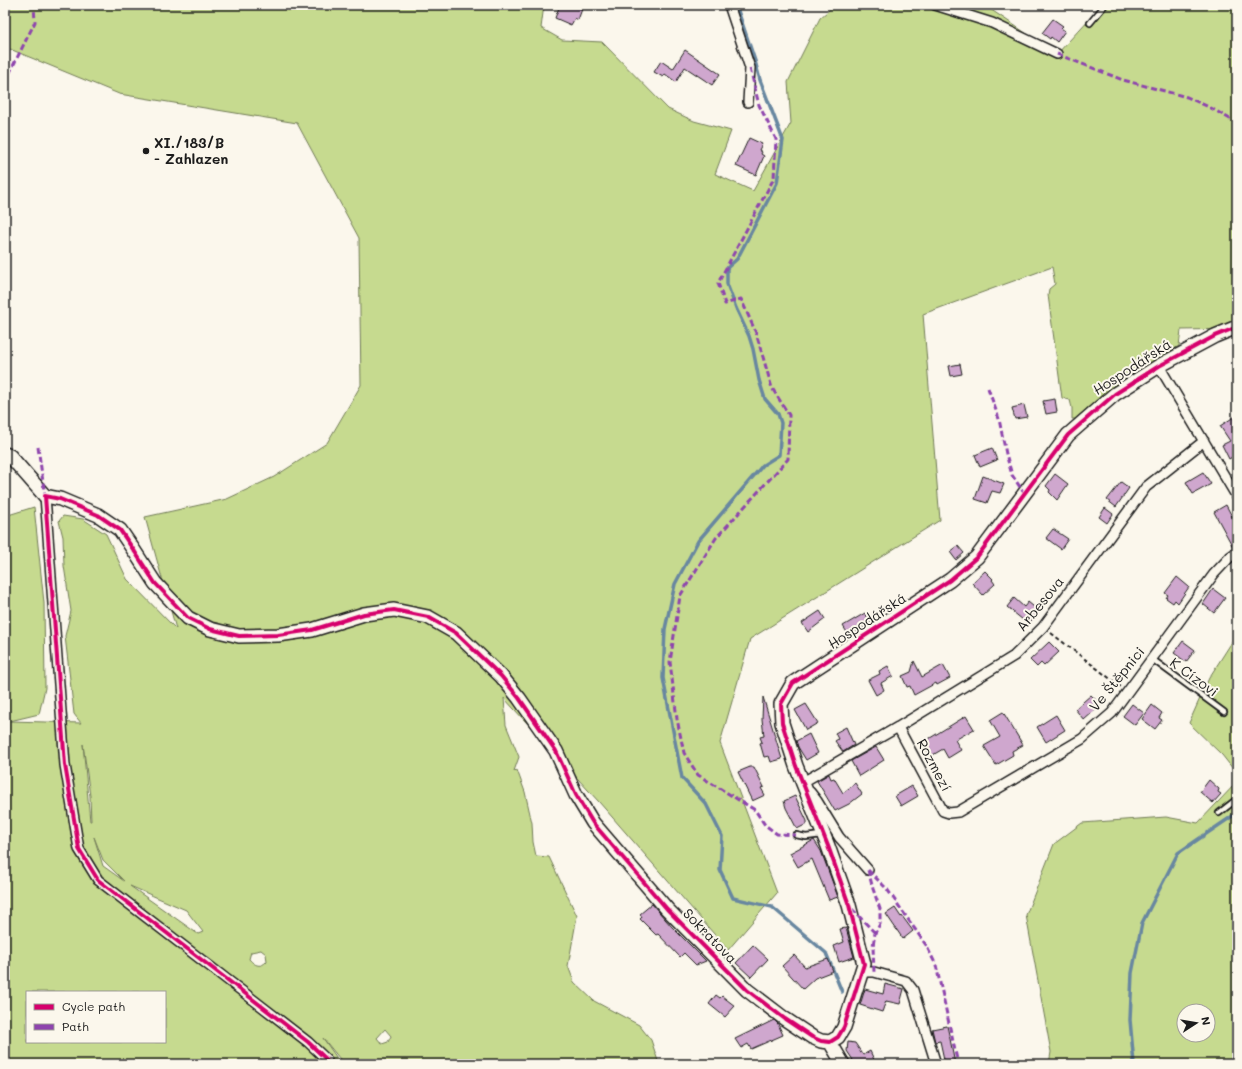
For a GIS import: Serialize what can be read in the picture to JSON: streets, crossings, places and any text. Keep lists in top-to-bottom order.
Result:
{
  "streets": {
    "street": [
      "Hospodářská",
      "Arbesova",
      "Ve Štěpnici",
      "Rozmezí",
      "Sokratova"
    ],
    "lane": ["K Cízovi"]
  },
  "crossings": [
    ["Hospodářská", "Arbesova"],
    ["Hospodářská", "Sokratova"],
    ["Arbesova", "Rozmezí"],
    ["K Cízovi", "Ve Štěpnici"],
    ["Ve Štěpnici", "Rozmezí"]
  ],
  "places": ["XI./183/B - Zahlazen"],
  "legend": ["Cycle path", "Path"],
  "north": "right"
}
